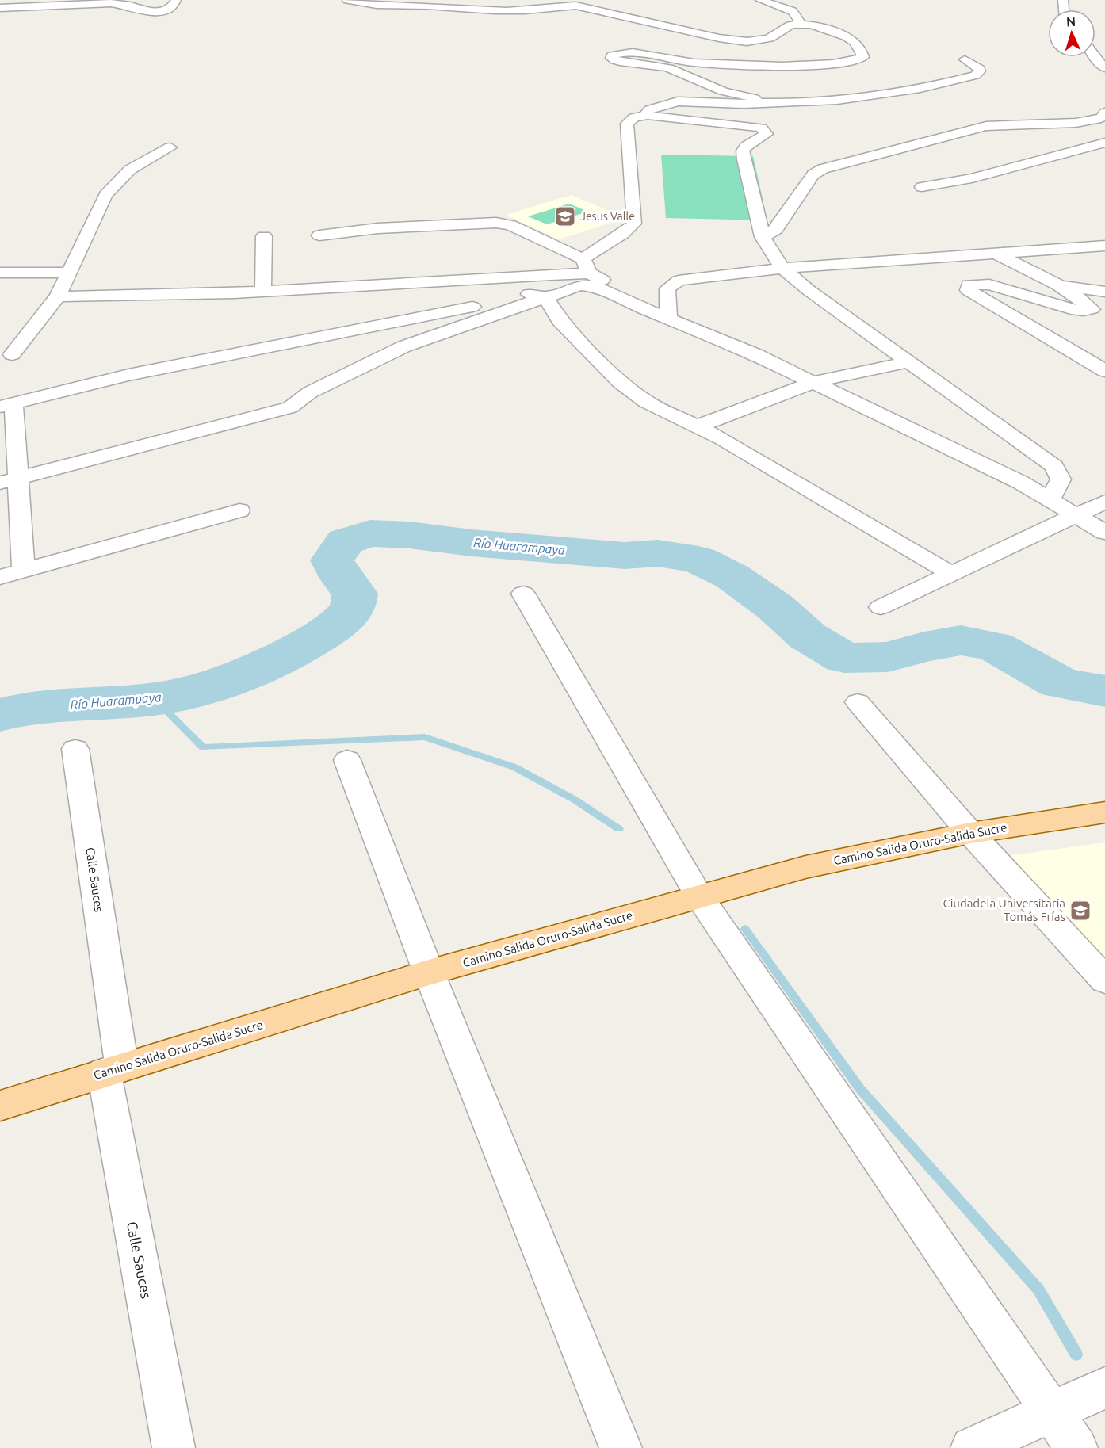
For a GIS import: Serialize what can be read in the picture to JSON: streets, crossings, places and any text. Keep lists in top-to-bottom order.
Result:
{
  "streets": {
    "main road": ["Camino Salida Oruro-Salida Sucre"],
    "street": ["Calle Sauces"]
  },
  "crossings": [
    ["Camino Salida Oruro-Salida Sucre", "Calle Sauces"]
  ],
  "water": ["Río Huarampaya"],
  "places": {
    "school or university": ["Jesus Valle", "Ciudadela Universitaria Tomás Frías"]
  },
  "north": "top"
}
